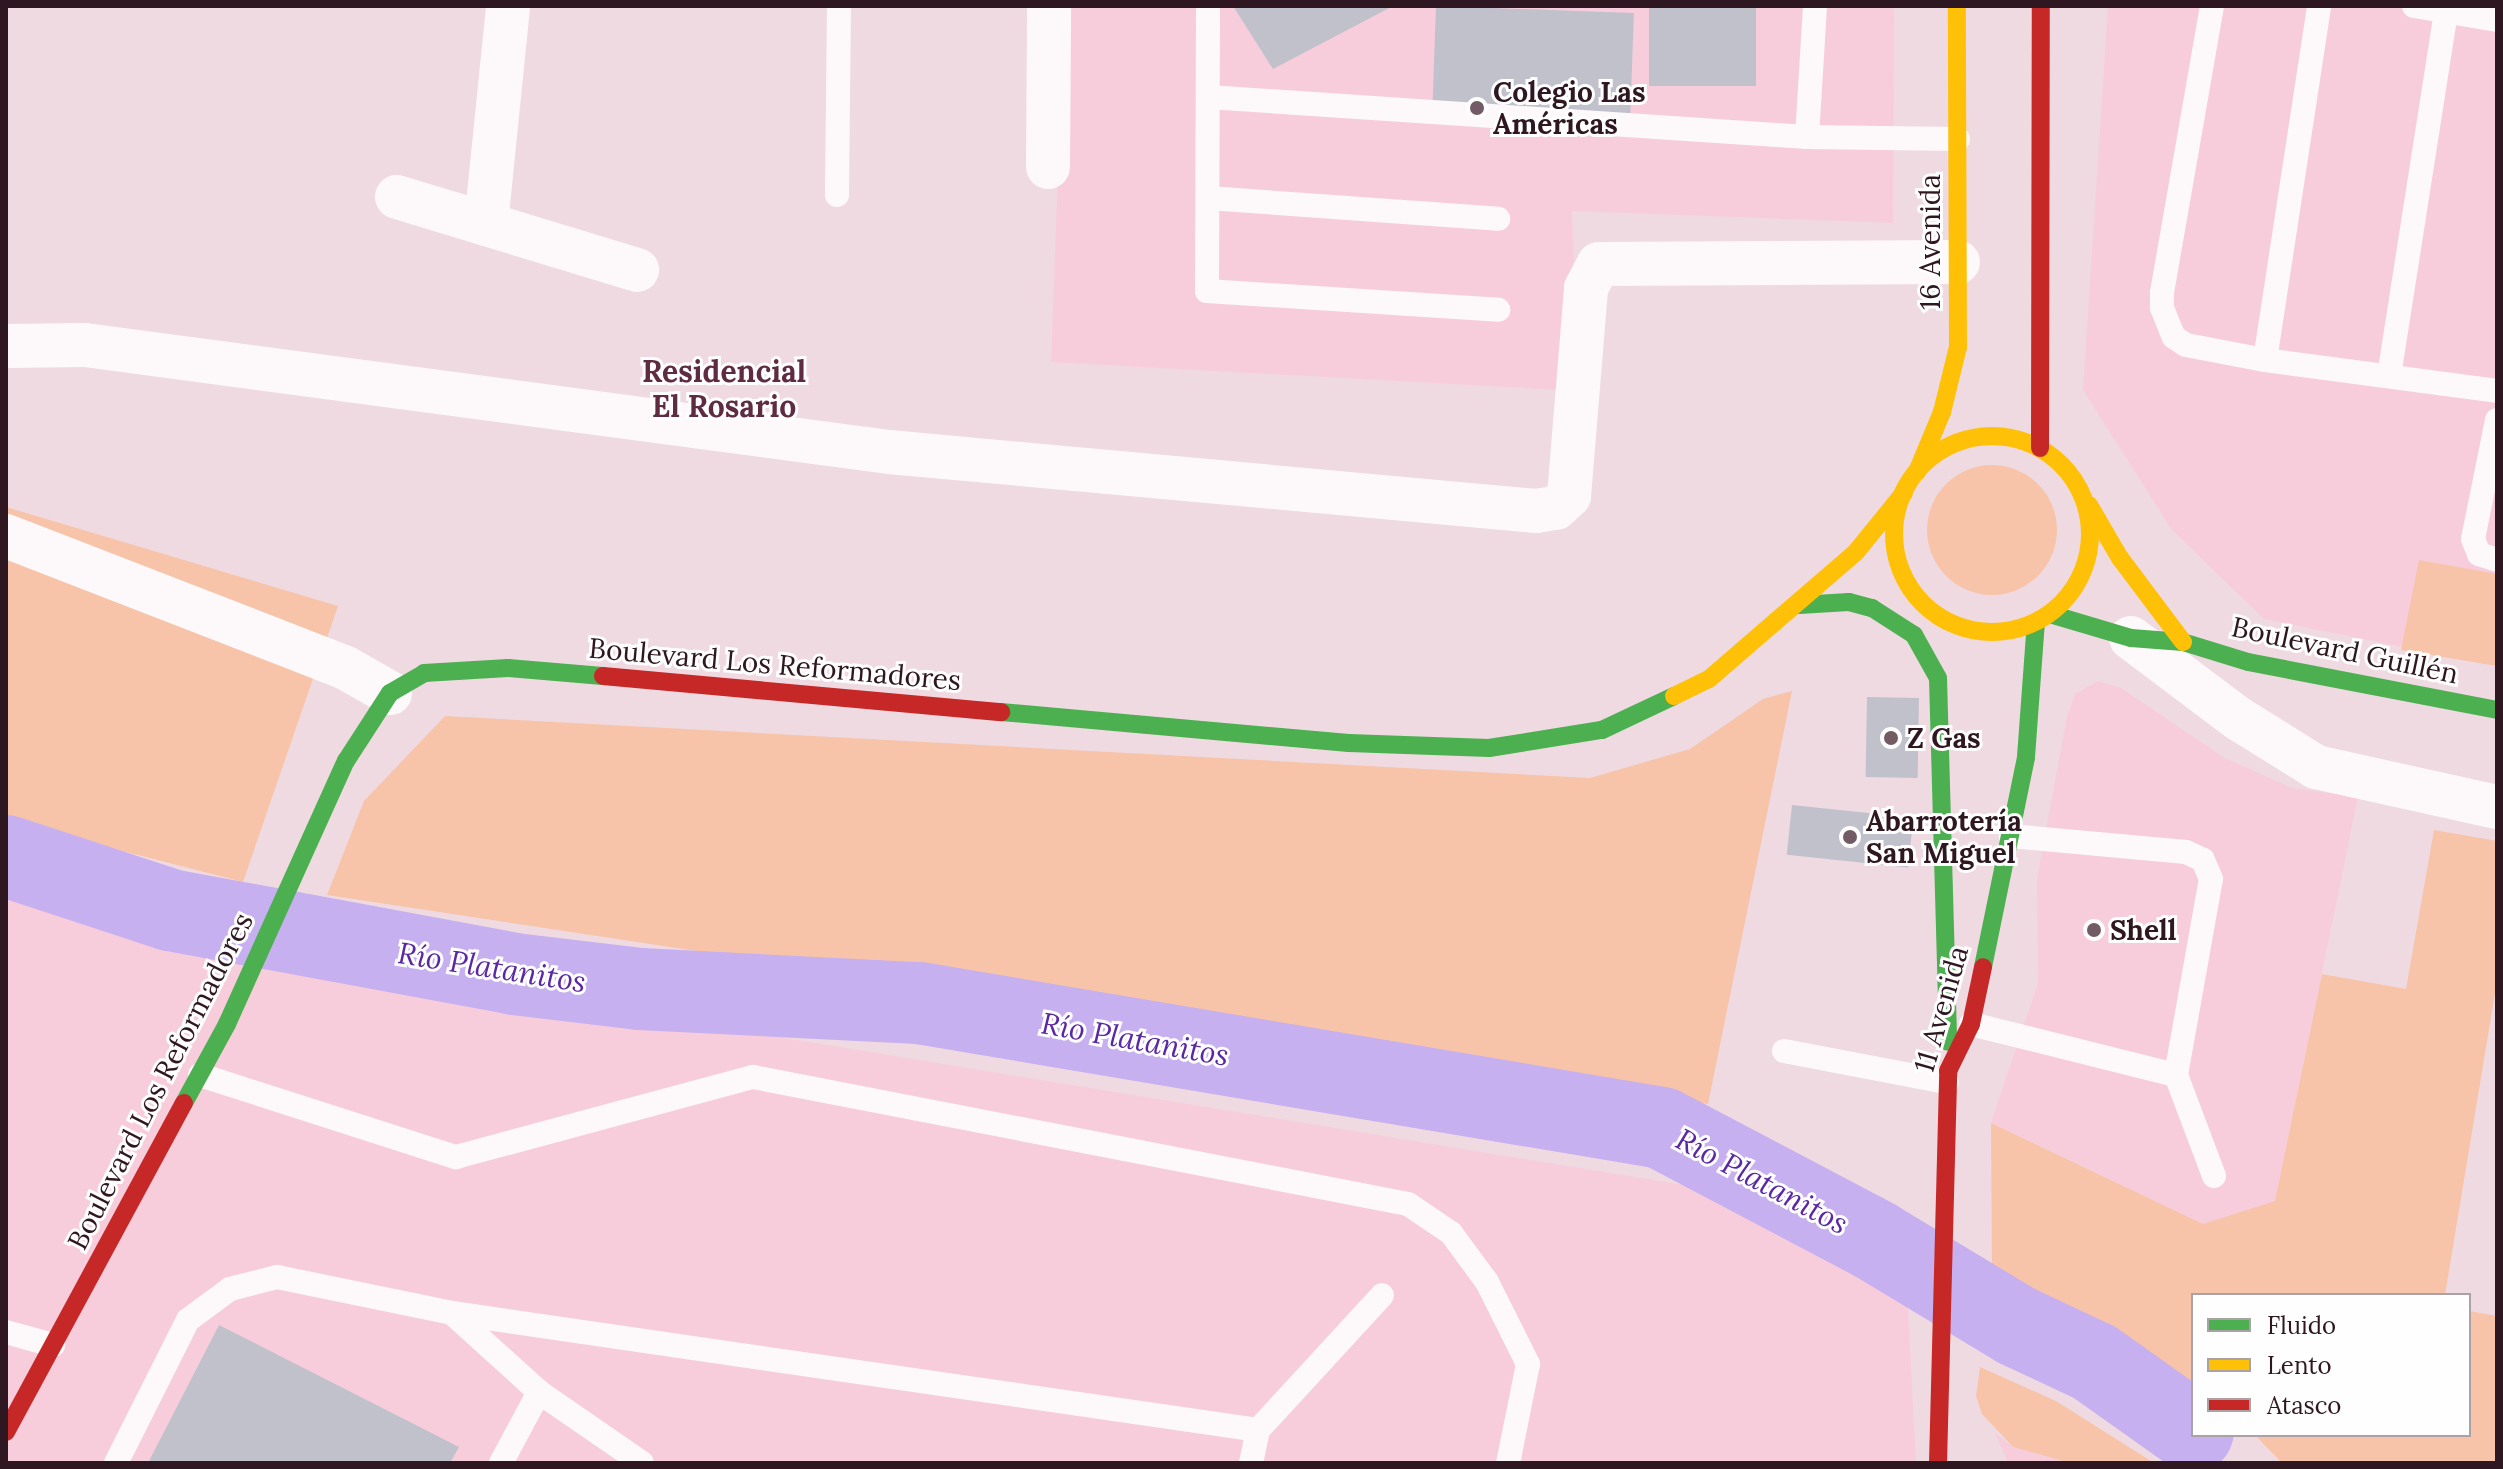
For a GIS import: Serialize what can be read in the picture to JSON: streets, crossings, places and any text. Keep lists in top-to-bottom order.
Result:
{
  "streets": {
    "main road": [
      "16 Avenida",
      "Boulevard Guillén",
      "Boulevard Los Reformadores",
      "11 Avenida"
    ]
  },
  "crossings": [
    ["16 Avenida", "Boulevard Guillén"],
    ["16 Avenida", "Boulevard Los Reformadores"],
    ["16 Avenida", "11 Avenida"],
    ["Boulevard Guillén", "Boulevard Los Reformadores"],
    ["Boulevard Guillén", "11 Avenida"],
    ["Boulevard Los Reformadores", "11 Avenida"]
  ],
  "districts": ["Residencial El Rosario"],
  "water": ["Río Platanitos"],
  "places": [
    "Colegio Las Américas",
    "Z Gas",
    "Abarrotería San Miguel",
    "Shell"
  ],
  "legend": ["Fluido", "Lento", "Atasco"]
}
